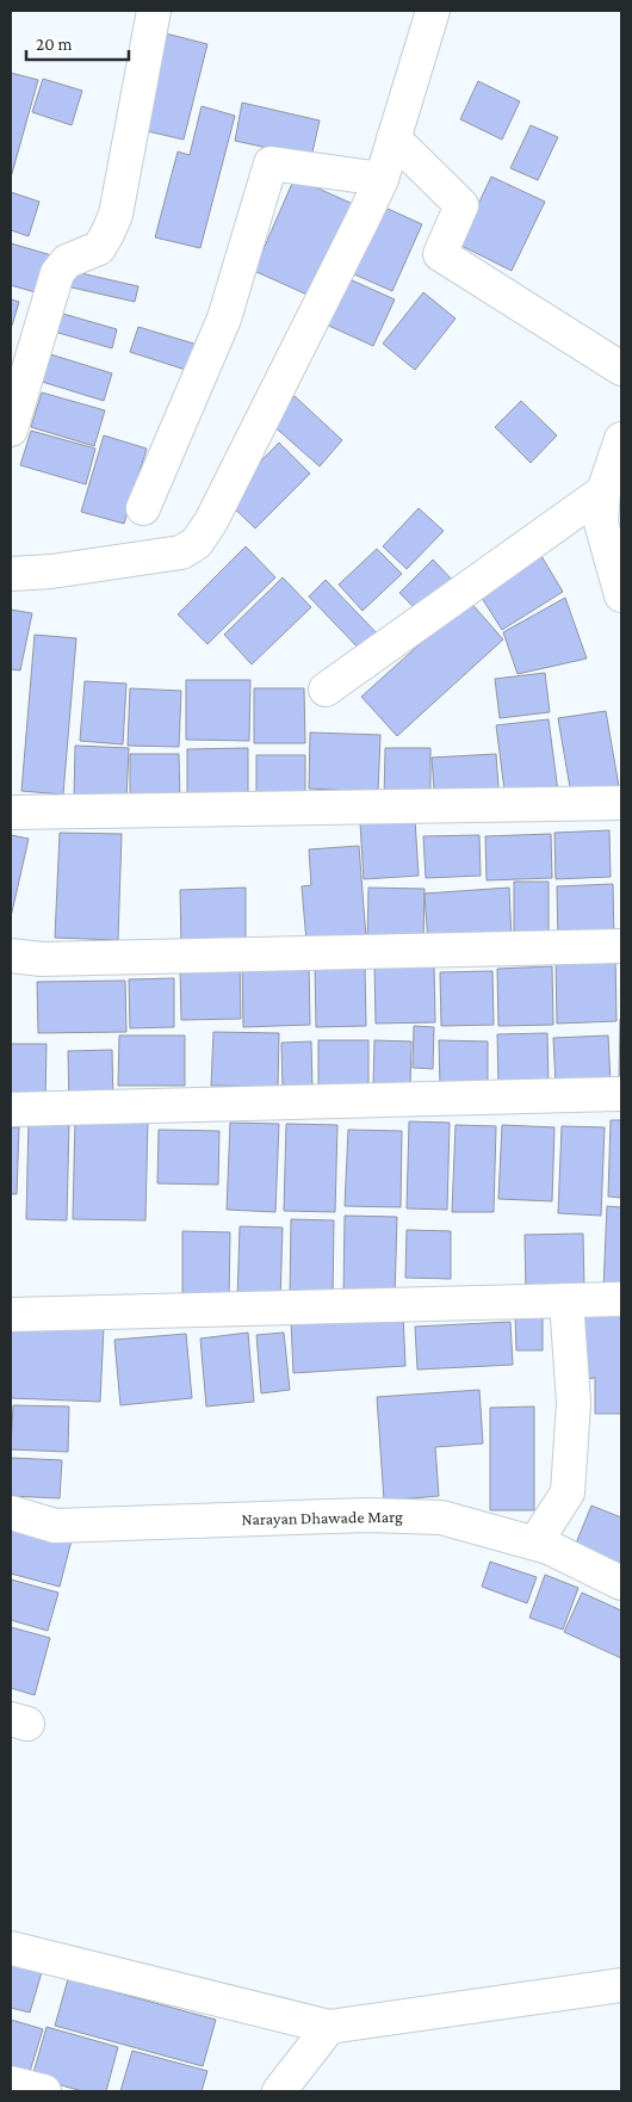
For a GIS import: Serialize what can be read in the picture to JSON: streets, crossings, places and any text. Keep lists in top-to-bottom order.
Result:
{
  "streets": {
    "street": ["Narayan Dhawade Marg"]
  },
  "scale_bar": "20 m"
}
